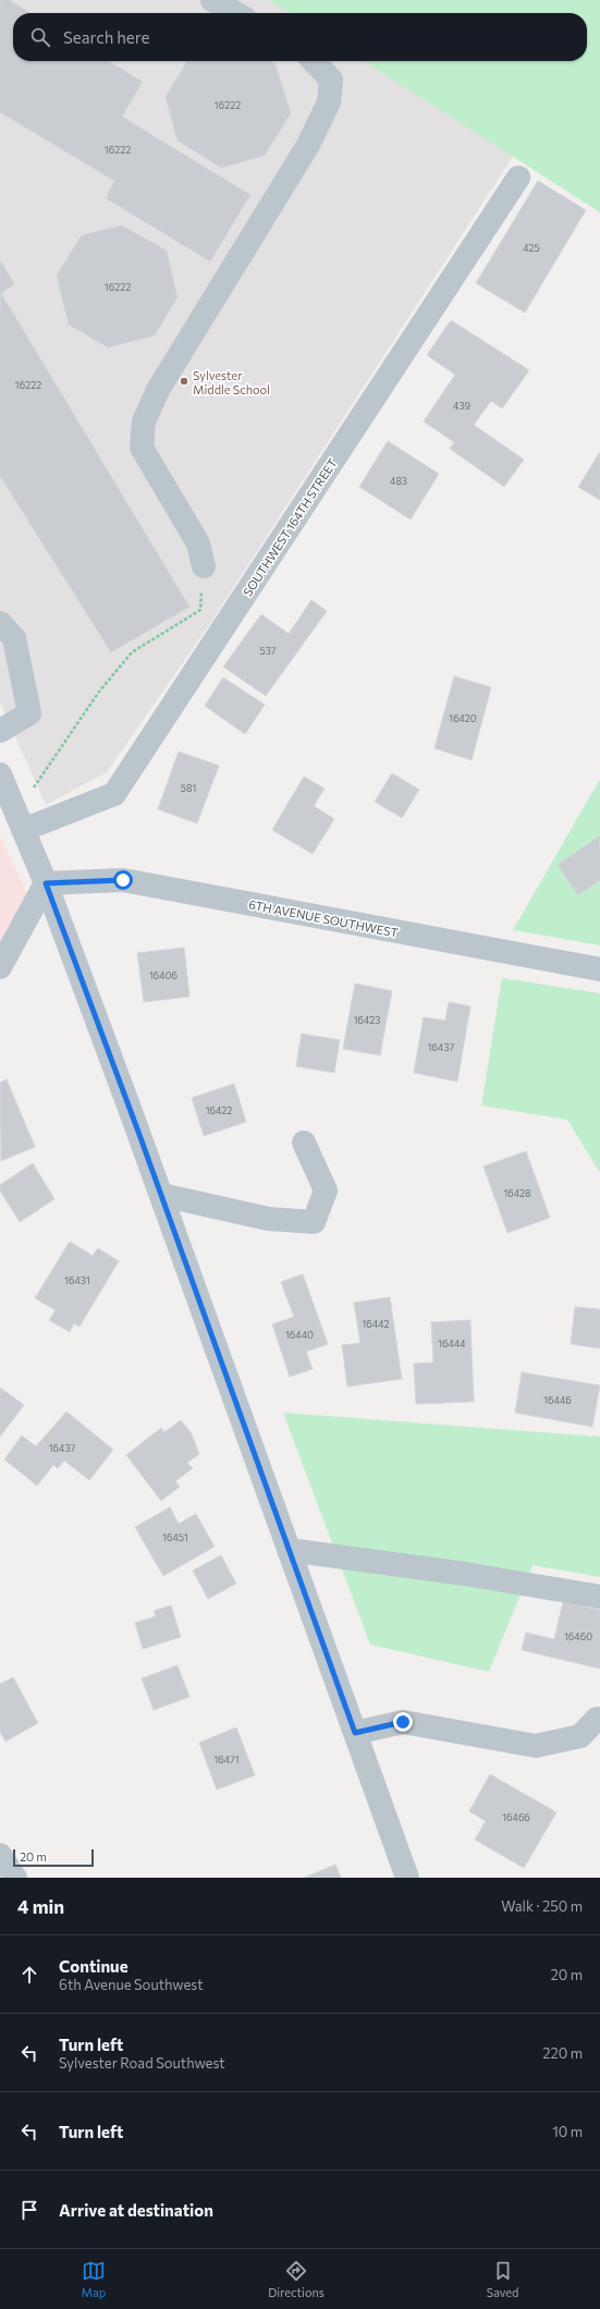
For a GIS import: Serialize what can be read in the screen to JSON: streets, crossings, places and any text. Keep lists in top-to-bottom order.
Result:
{
  "streets": {
    "street": ["SOUTHWEST 164TH STREET", "6TH AVENUE SOUTHWEST"]
  },
  "places": ["Sylvester Middle School"],
  "house_numbers": [
    "16222",
    "16222",
    "425",
    "16222",
    "16222",
    "439",
    "483",
    "537",
    "16420",
    "581",
    "16406",
    "16423",
    "16437",
    "16422",
    "16428",
    "16431",
    "16442",
    "16440",
    "16444",
    "16446",
    "16437",
    "16451",
    "16460",
    "16471",
    "16466"
  ],
  "scale_bar": "20 m",
  "page": {
    "search": "Search here",
    "scale": "20 m",
    "heading": ["4 min", "Walk · 250 m"],
    "list": [
      ["Continue", "6th Avenue Southwest", "20 m"],
      ["Turn left", "Sylvester Road Southwest", "220 m"],
      ["Turn left", "10 m"],
      "Arrive at destination"
    ],
    "nav": ["Map", "Directions", "Saved"]
  }
}
